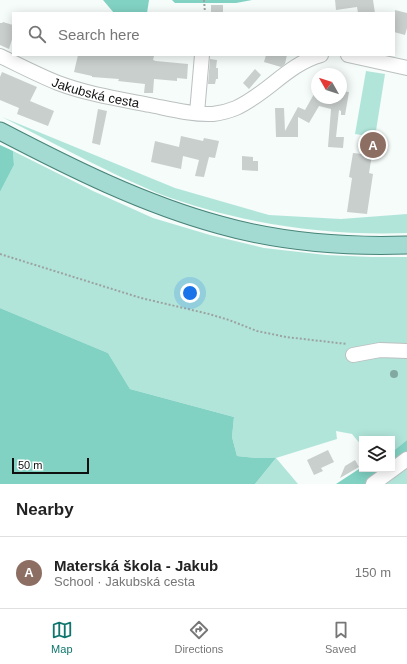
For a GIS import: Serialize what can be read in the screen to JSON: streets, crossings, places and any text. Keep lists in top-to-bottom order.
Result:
{
  "streets": {
    "street": ["Jakubská cesta"]
  },
  "scale_bar": "50 m",
  "north": "top left",
  "page": {
    "search": "Search here",
    "pins": "A",
    "scale": "50 m",
    "heading": "Nearby",
    "list": [
      {
        "mark": "A",
        "name": "Materská škola - Jakub",
        "note": "School · Jakubská cesta",
        "value": "150 m"
      }
    ],
    "nav": ["Map", "Directions", "Saved"]
  }
}
